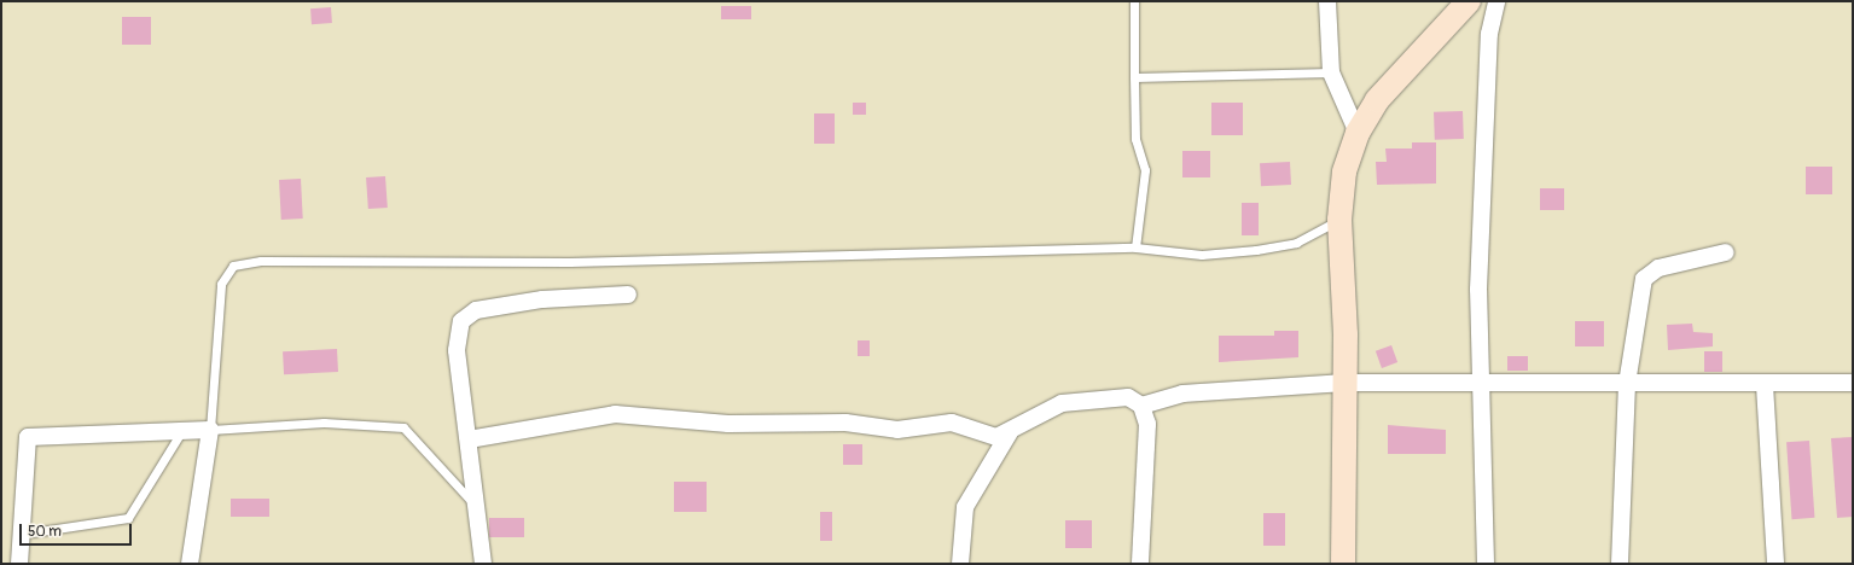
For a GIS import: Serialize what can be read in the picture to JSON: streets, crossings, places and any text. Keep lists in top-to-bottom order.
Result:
{
  "scale_bar": "50 m"
}
